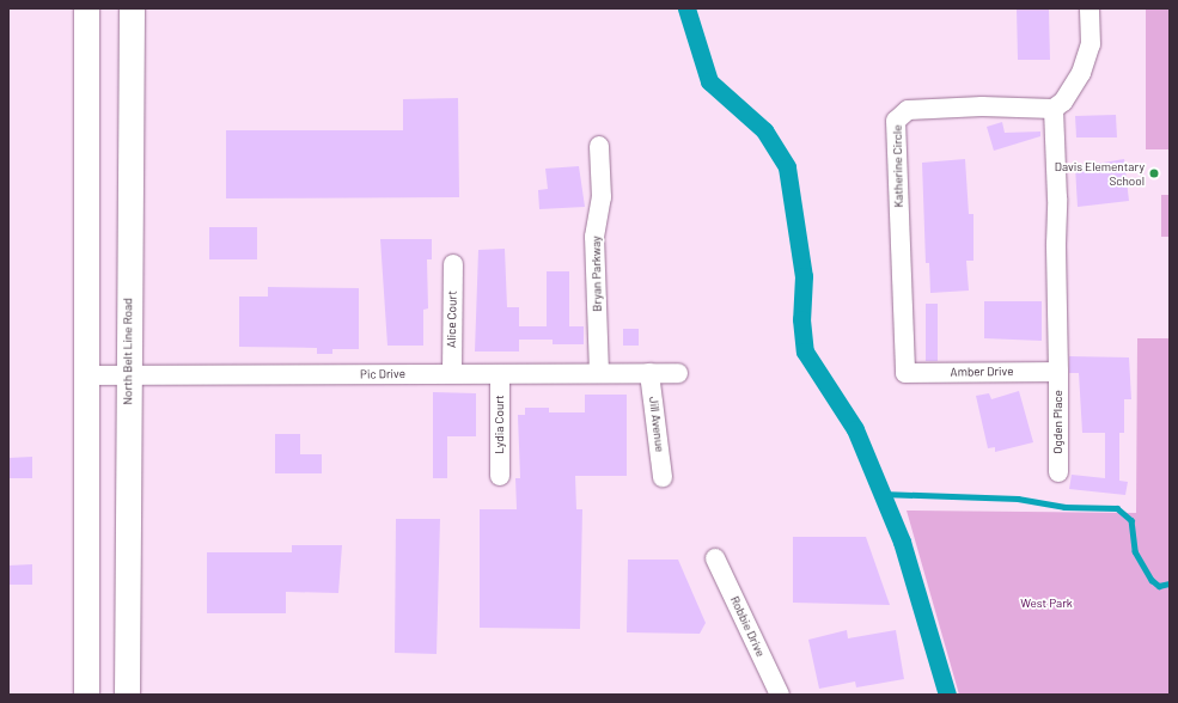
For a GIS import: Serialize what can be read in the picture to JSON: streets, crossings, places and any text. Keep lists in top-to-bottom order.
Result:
{
  "streets": {
    "main road": ["North Belt Line Road"],
    "street": [
      "Katherine Circle",
      "Bryan Parkway",
      "Alice Court",
      "Amber Drive",
      "Pic Drive",
      "Ogden Place",
      "Lydia Court",
      "Jill Avenue",
      "Robbie Drive"
    ]
  },
  "crossings": [
    ["Katherine Circle", "Amber Drive"],
    ["Bryan Parkway", "Pic Drive"],
    ["Alice Court", "Pic Drive"],
    ["North Belt Line Road", "Pic Drive"],
    ["Amber Drive", "Ogden Place"],
    ["Pic Drive", "Lydia Court"],
    ["Pic Drive", "Jill Avenue"]
  ],
  "parks": ["West Park"],
  "places": ["Davis Elementary School"]
}
